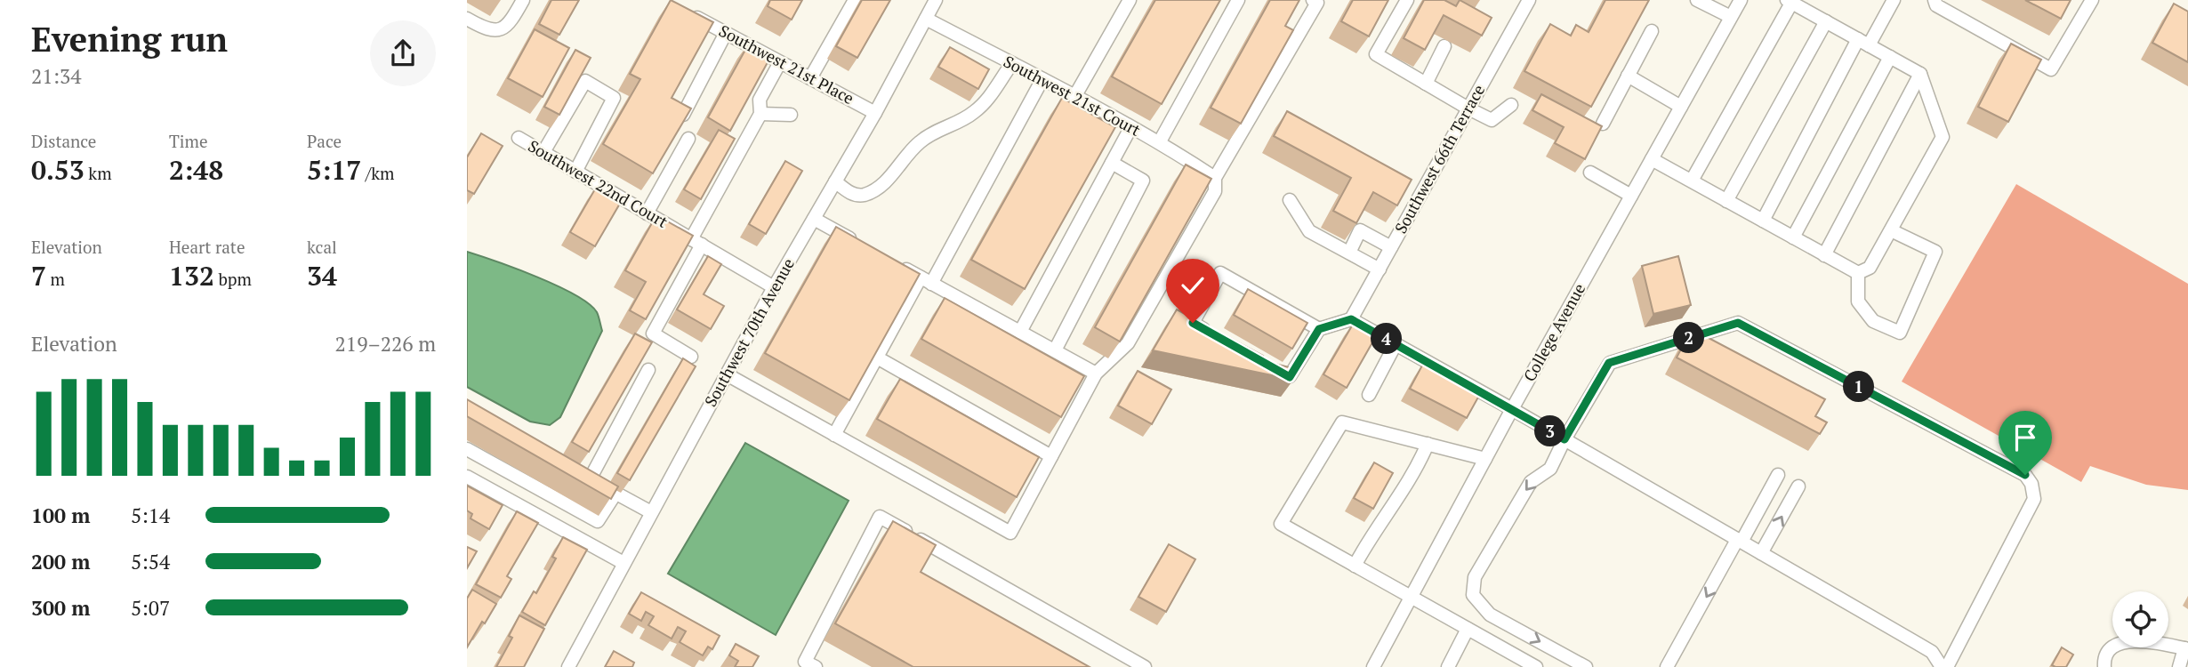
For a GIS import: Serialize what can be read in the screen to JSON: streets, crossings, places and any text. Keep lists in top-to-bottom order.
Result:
{
  "streets": {
    "street": [
      "Southwest 21st Place",
      "Southwest 21st Court",
      "Southwest 66th Terrace",
      "Southwest 22nd Court",
      "Southwest 70th Avenue",
      "College Avenue"
    ]
  },
  "crossings": [
    ["Southwest 21st Place", "Southwest 70th Avenue"],
    ["Southwest 21st Court", "Southwest 70th Avenue"],
    ["Southwest 22nd Court", "Southwest 70th Avenue"]
  ],
  "page": {
    "heading": ["Evening run", "21:34"],
    "stats": [
      ["Distance", "0.53 km"],
      ["Time", "2:48"],
      ["Pace", "5:17 /km"],
      ["Elevation", "7 m"],
      ["Heart rate", "132 bpm"],
      ["kcal", "34"]
    ],
    "chart": ["Elevation", "219–226 m"],
    "pins": [
      "2",
      "4",
      "1",
      "3"
    ],
    "list": [
      {
        "name": "100 m",
        "note": "5:14"
      },
      {
        "name": "200 m",
        "note": "5:54"
      },
      {
        "name": "300 m",
        "note": "5:07"
      }
    ]
  }
}
